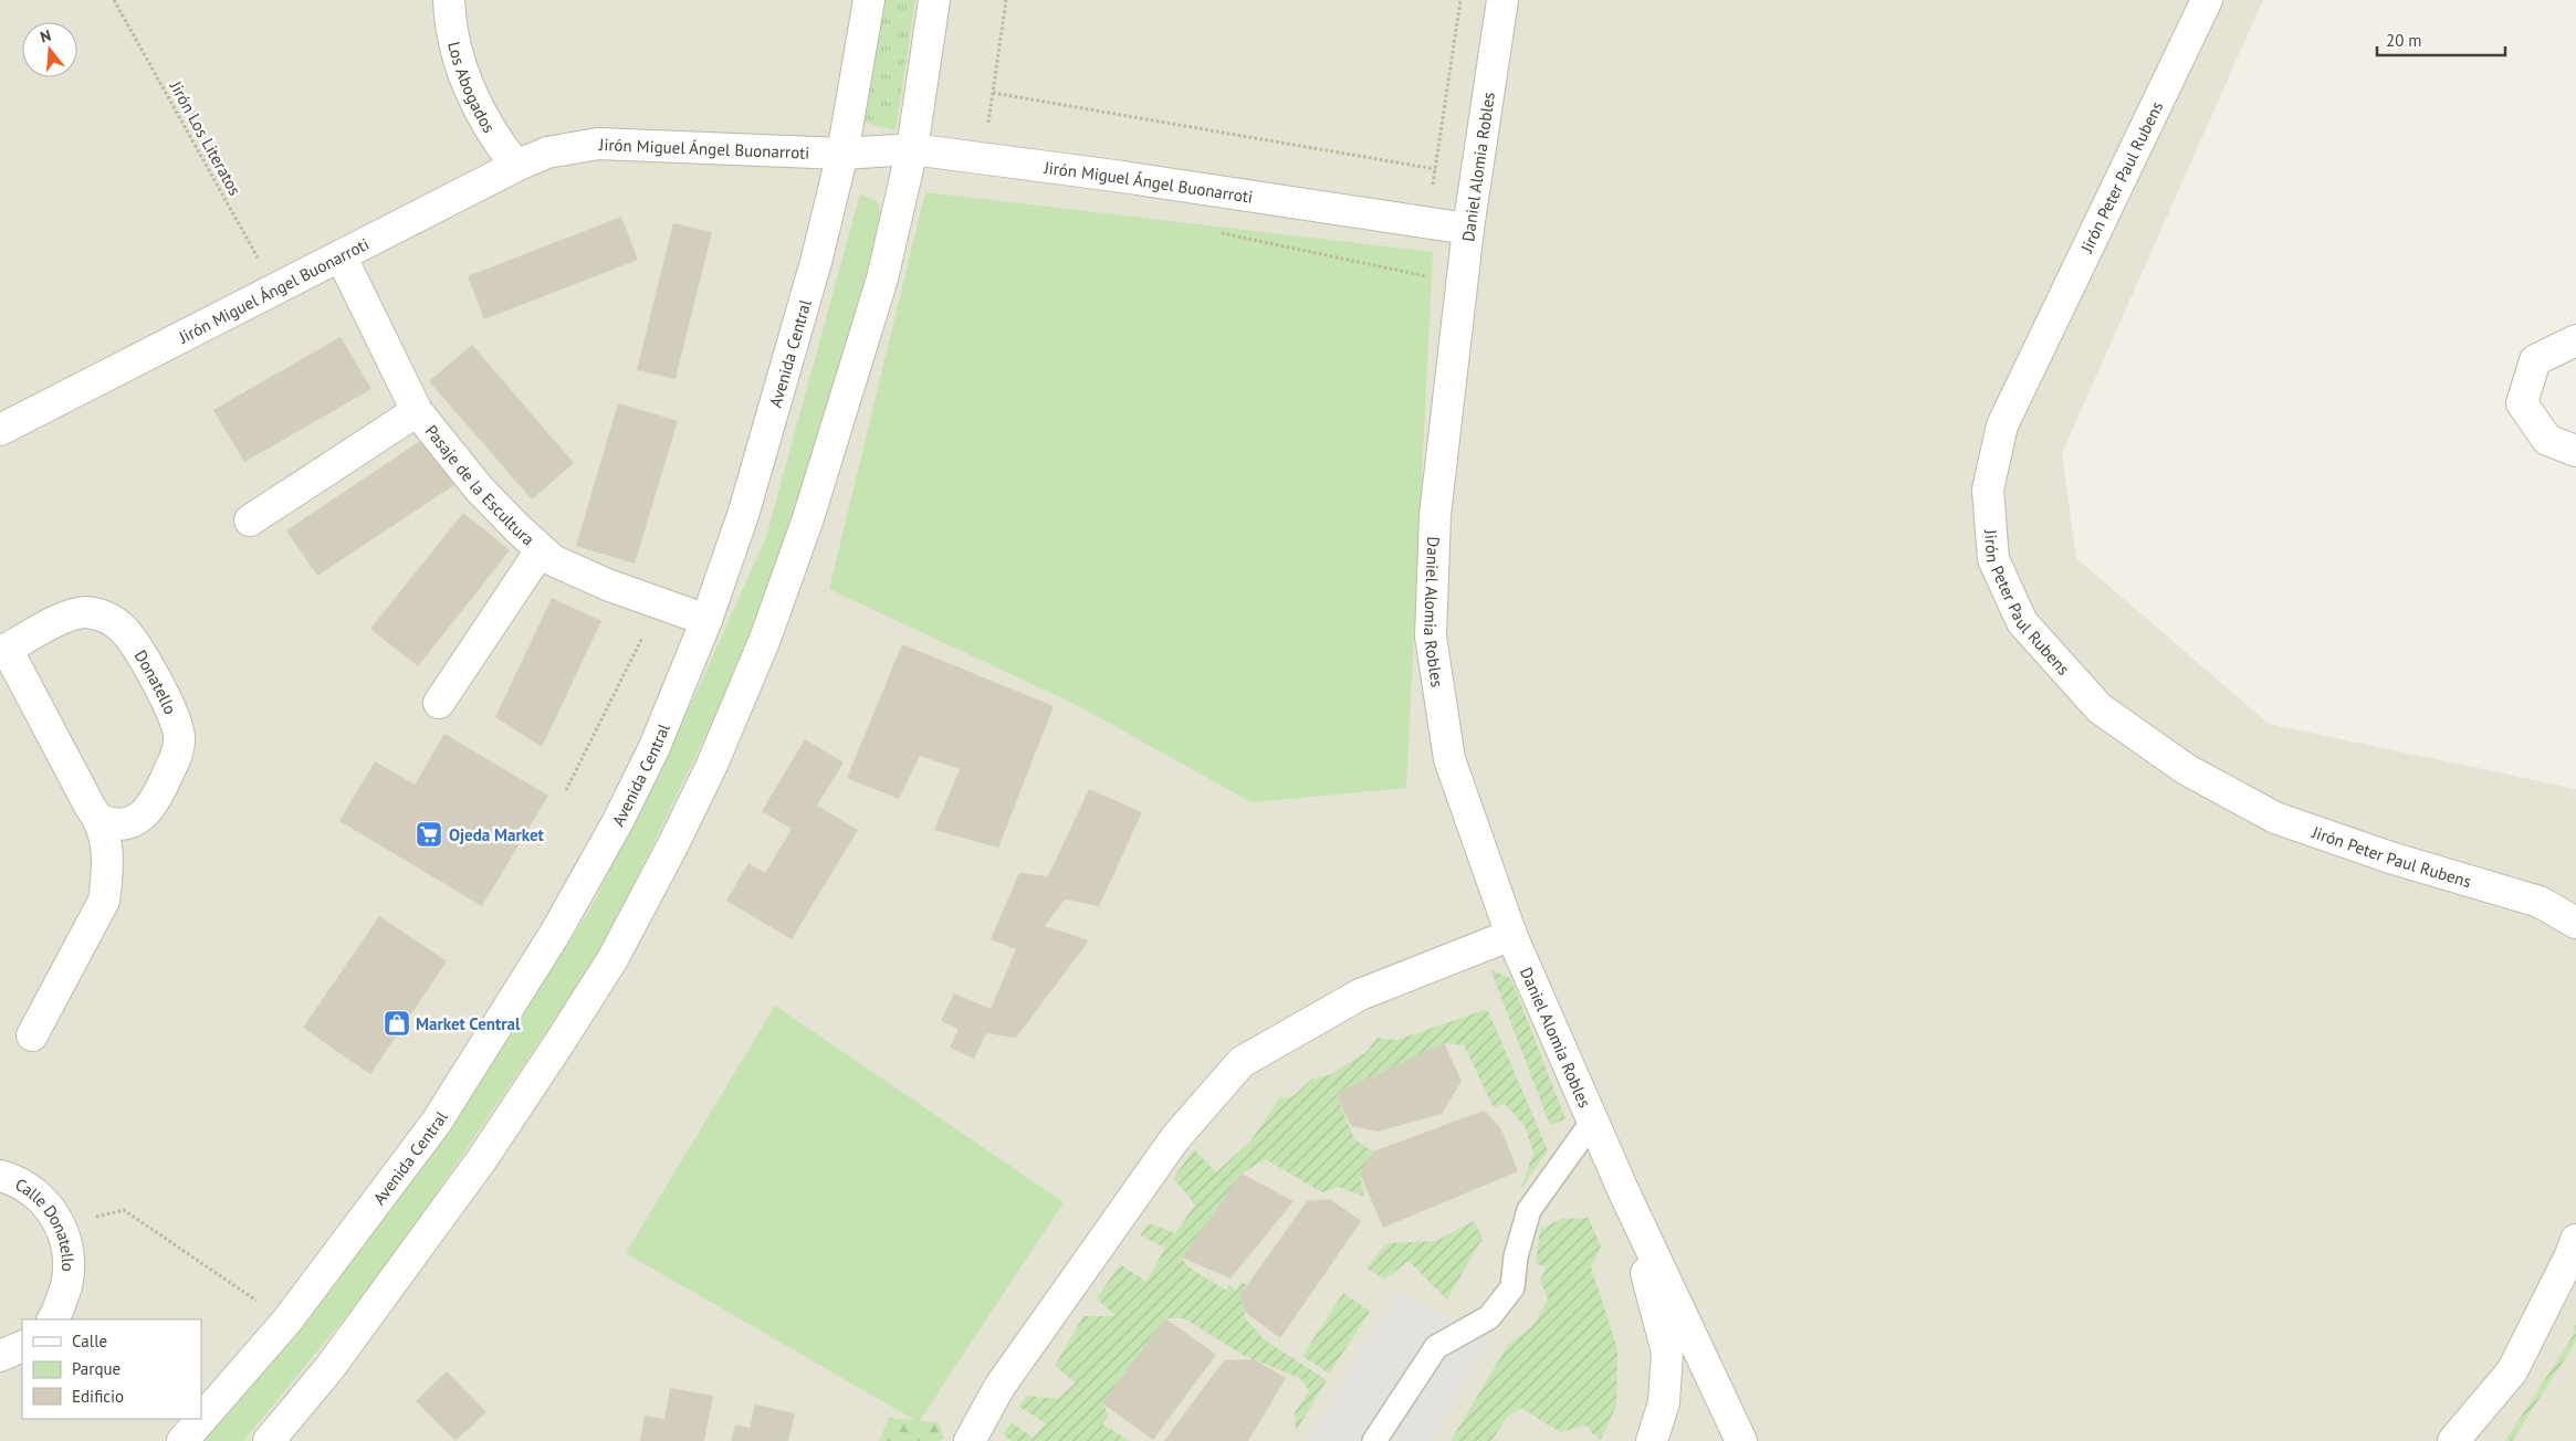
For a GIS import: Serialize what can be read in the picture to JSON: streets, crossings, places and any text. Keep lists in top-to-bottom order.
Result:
{
  "streets": {
    "street": [
      "Los Abogados",
      "Jirón Miguel Ángel Buonarroti",
      "Daniel Alomia Robles",
      "Jirón Peter Paul Rubens",
      "Avenida Central",
      "Pasaje de la Escultura",
      "Donatello",
      "Calle Donatello"
    ],
    "path": ["Jirón Los Literatos"]
  },
  "crossings": [
    ["Los Abogados", "Jirón Miguel Ángel Buonarroti"],
    ["Jirón Los Literatos", "Jirón Miguel Ángel Buonarroti"],
    ["Jirón Miguel Ángel Buonarroti", "Daniel Alomia Robles"],
    ["Jirón Miguel Ángel Buonarroti", "Avenida Central"],
    ["Jirón Miguel Ángel Buonarroti", "Pasaje de la Escultura"],
    ["Avenida Central", "Pasaje de la Escultura"]
  ],
  "places": {
    "supermarket": ["Ojeda Market"],
    "shop": ["Market Central"]
  },
  "legend": ["Calle", "Parque", "Edificio"],
  "scale_bar": "20 m",
  "north": "top"
}
